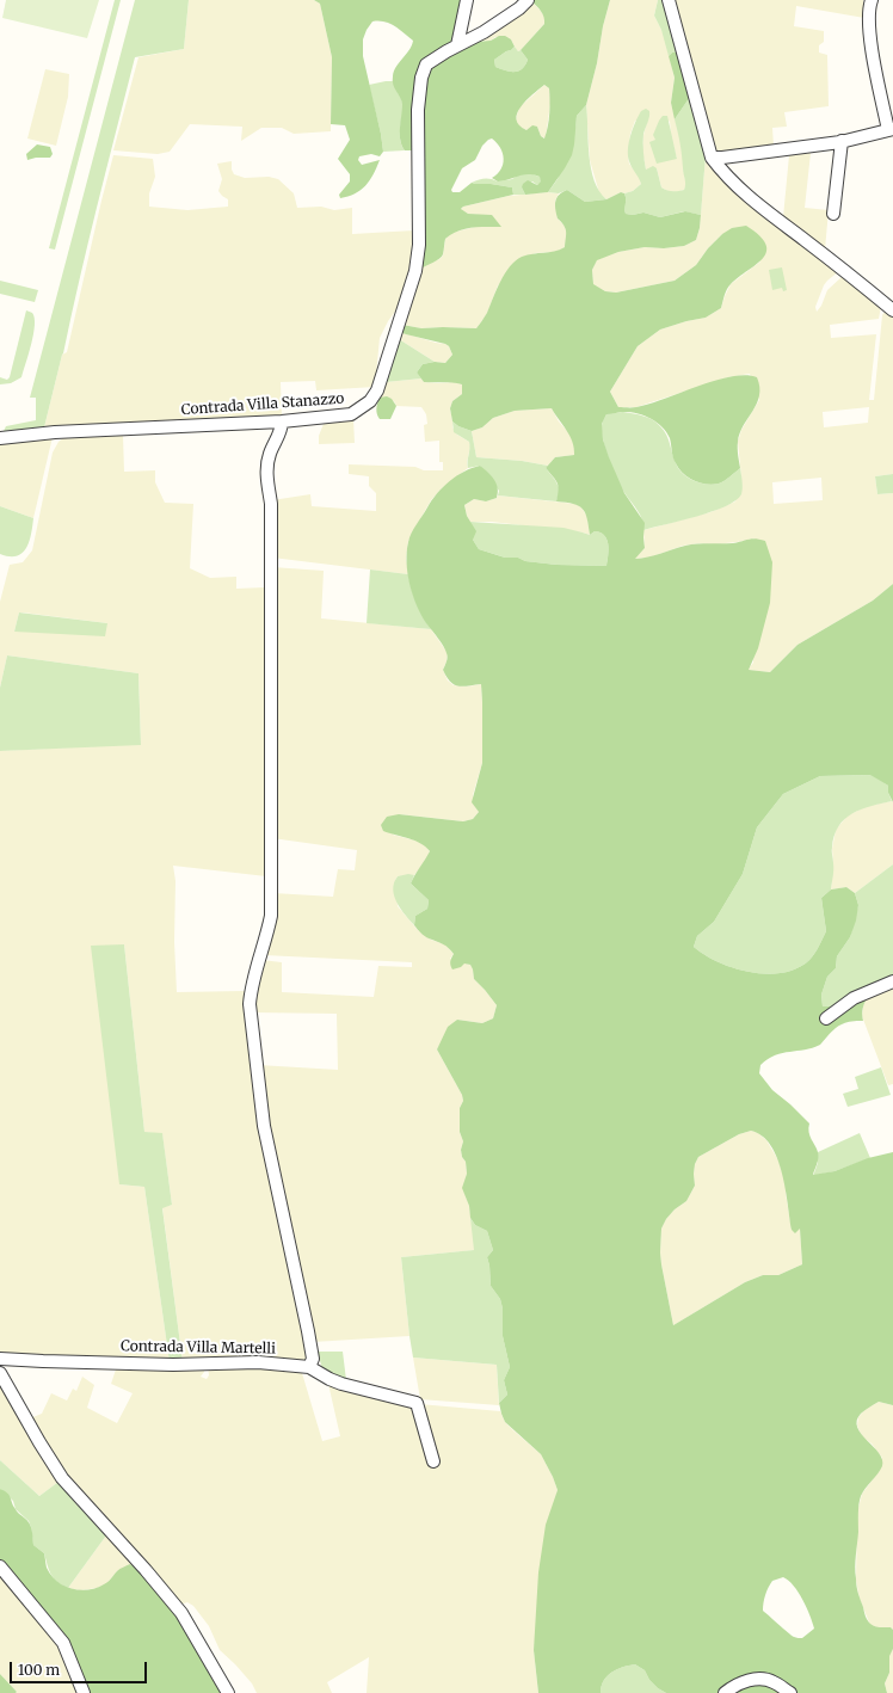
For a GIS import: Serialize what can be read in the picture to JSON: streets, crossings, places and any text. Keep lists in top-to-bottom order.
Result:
{
  "streets": {
    "street": ["Contrada Villa Stanazzo", "Contrada Villa Martelli"]
  },
  "scale_bar": "100 m"
}
